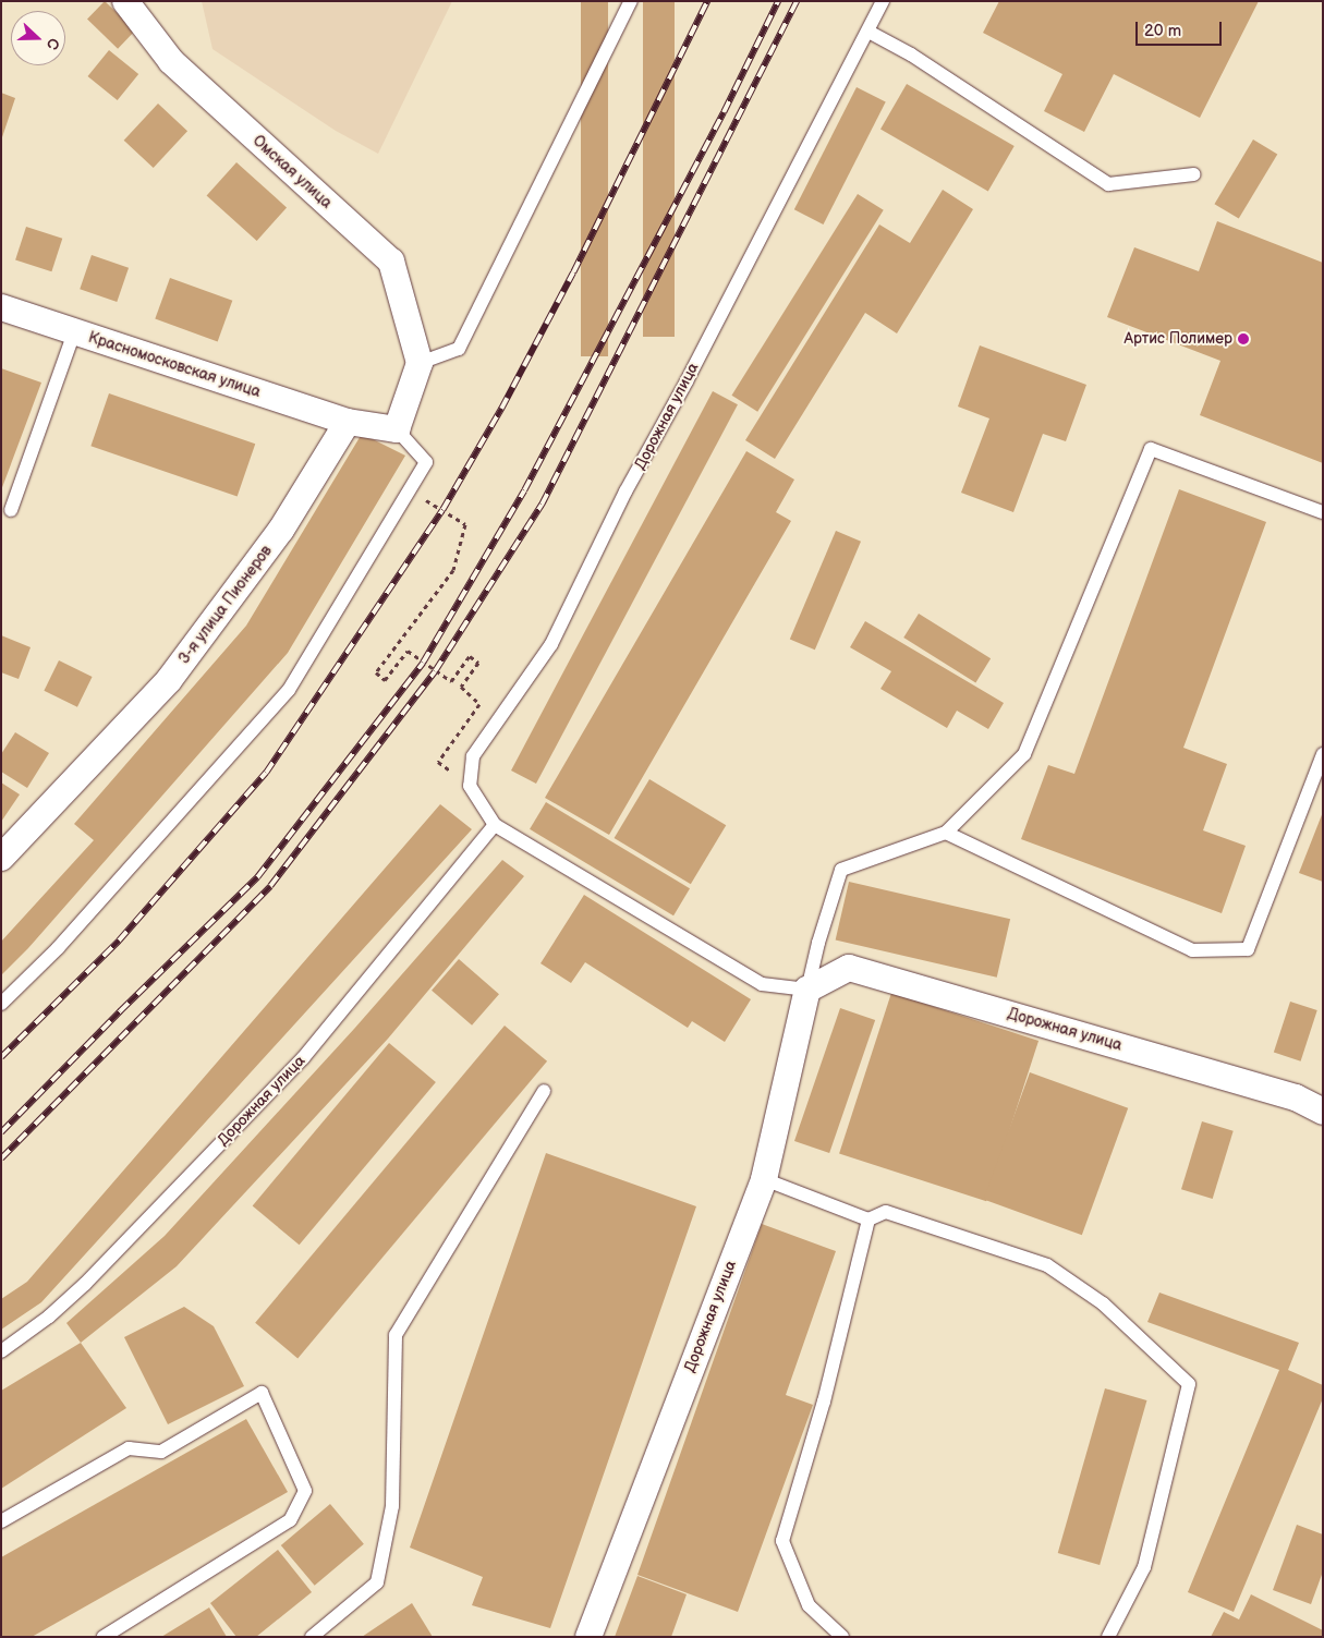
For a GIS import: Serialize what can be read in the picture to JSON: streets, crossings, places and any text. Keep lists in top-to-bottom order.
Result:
{
  "streets": {
    "street": [
      "Омская улица",
      "Красномосковская улица",
      "Дорожная улица",
      "3-я улица Пионеров"
    ]
  },
  "crossings": [
    ["Красномосковская улица", "3-я улица Пионеров"]
  ],
  "places": ["Артис Полимер"],
  "scale_bar": "20 m",
  "north": "right"
}
